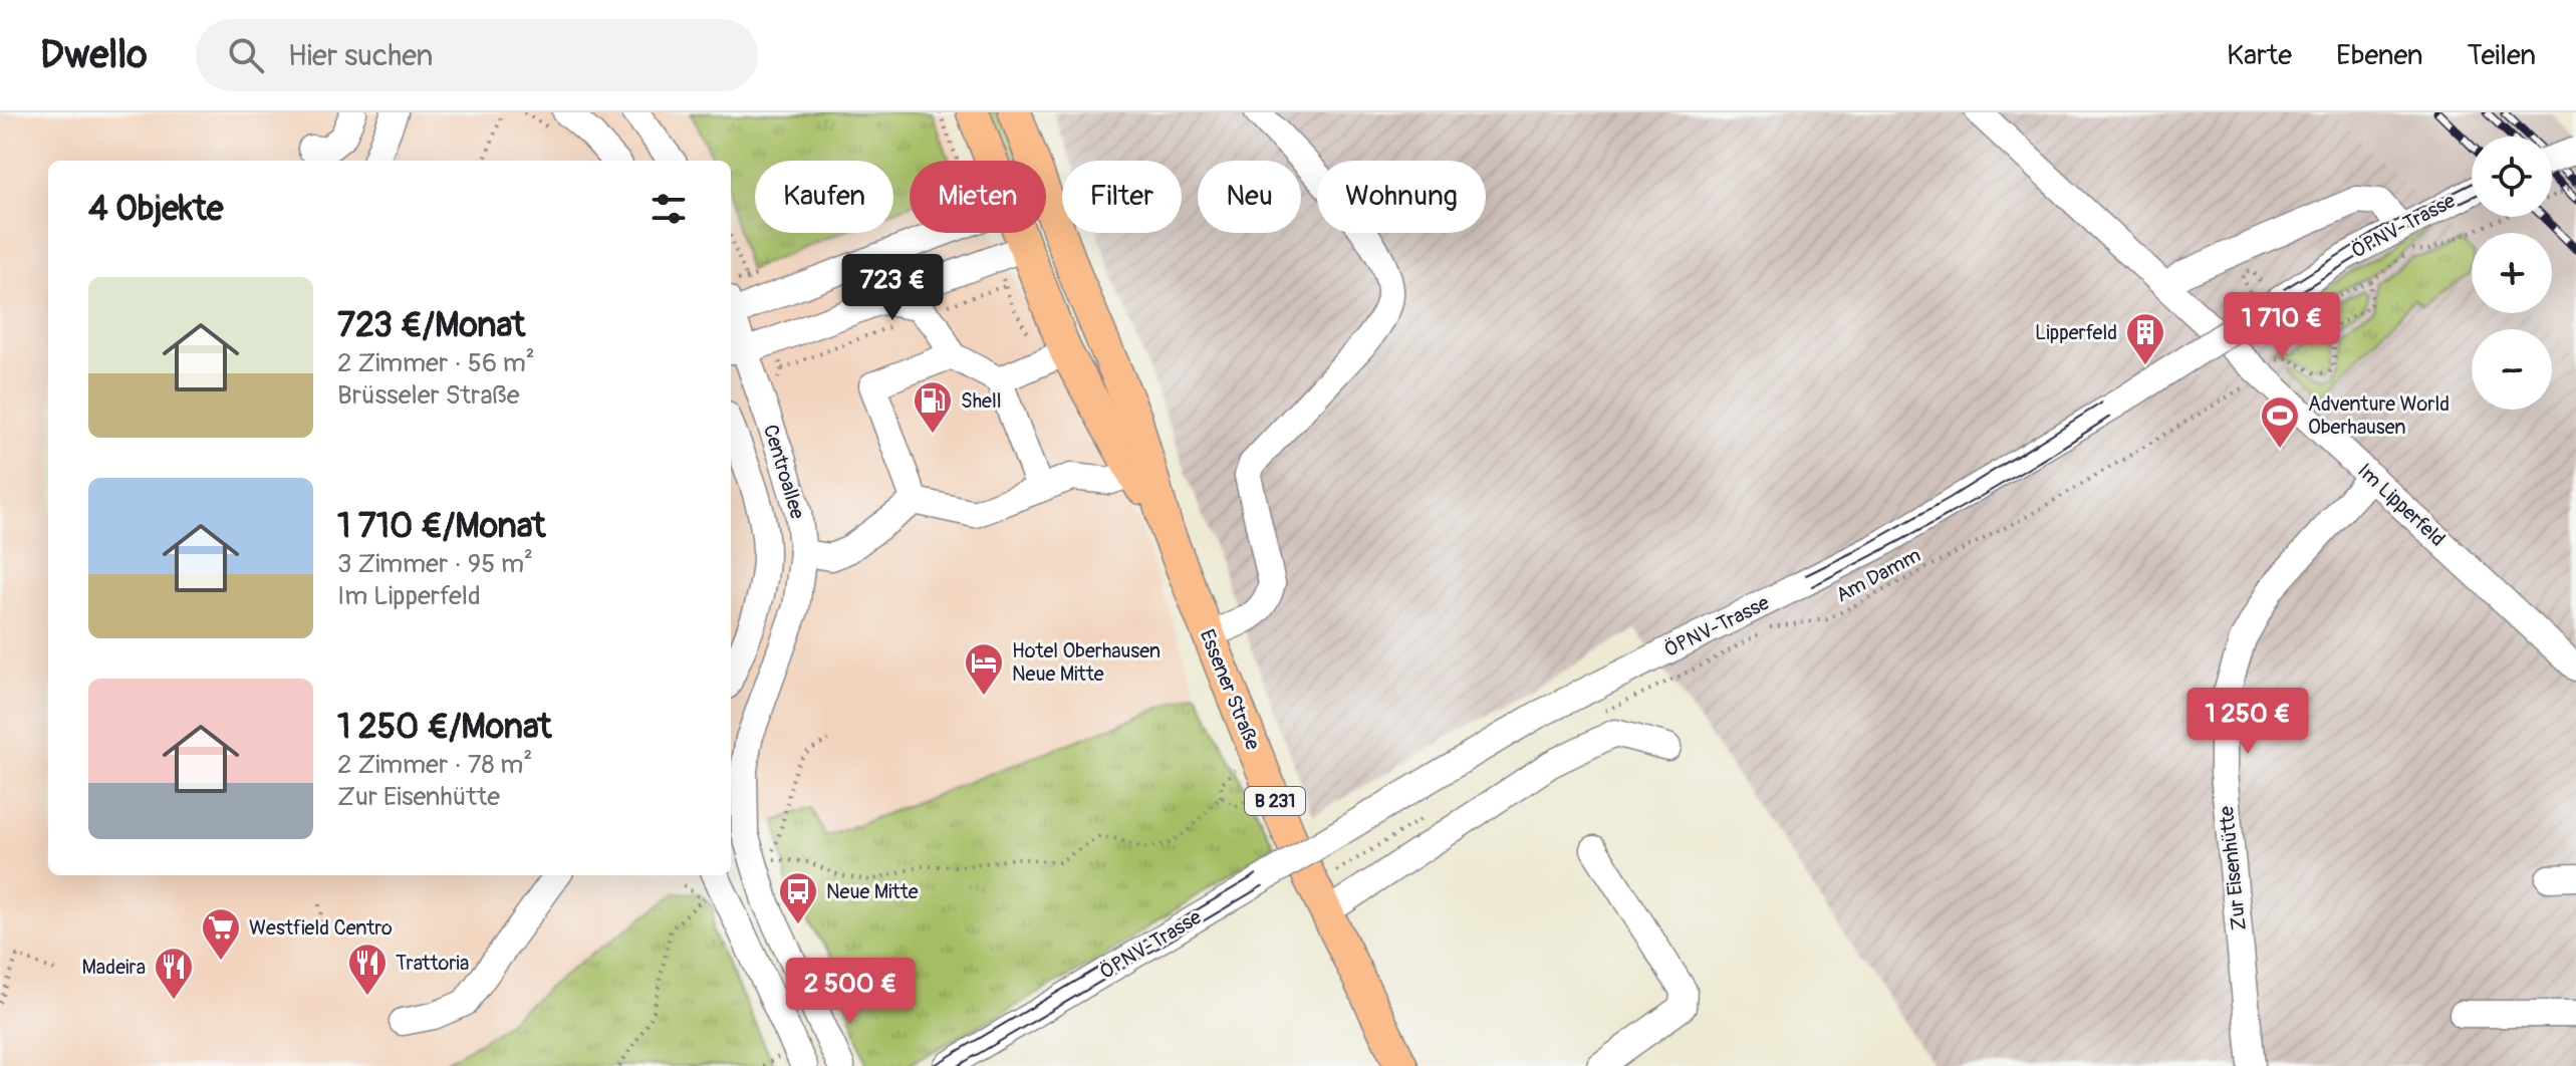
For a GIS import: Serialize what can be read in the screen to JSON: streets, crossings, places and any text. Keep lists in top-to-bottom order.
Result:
{
  "streets": {
    "main road": ["Essener Straße", "B 231"],
    "street": [
      "ÖPNV-Trasse",
      "Centroallee",
      "Im Lipperfeld",
      "Zur Eisenhütte"
    ],
    "path": ["Am Damm"]
  },
  "crossings": [
    ["Im Lipperfeld", "Am Damm"],
    ["Im Lipperfeld", "Zur Eisenhütte"]
  ],
  "places": {
    "building": ["Lipperfeld"],
    "fuel station": ["Shell"],
    "sports": ["Adventure World Oberhausen"],
    "hotel": ["Hotel Oberhausen Neue Mitte"],
    "bus stop": ["Neue Mitte"],
    "supermarket": ["Westfield Centro"],
    "restaurant": ["Trattoria", "Madeira"]
  },
  "page": {
    "header": "Dwello",
    "search": "Hier suchen",
    "nav": ["Karte", "Ebenen", "Teilen"],
    "map_buttons": ["+", "−"],
    "chip": [
      "Kaufen",
      "Mieten",
      "Filter",
      "Neu",
      "Wohnung"
    ],
    "heading": "4 Objekte",
    "price": [
      "723 €",
      "1 710 €",
      "1 250 €",
      "2 500 €"
    ],
    "list": [
      {
        "name": "723 €/Monat",
        "note": "2 Zimmer · 56 m² · Brüsseler Straße"
      },
      {
        "name": "1 710 €/Monat",
        "note": "3 Zimmer · 95 m² · Im Lipperfeld"
      },
      {
        "name": "1 250 €/Monat",
        "note": "2 Zimmer · 78 m² · Zur Eisenhütte"
      }
    ]
  }
}
